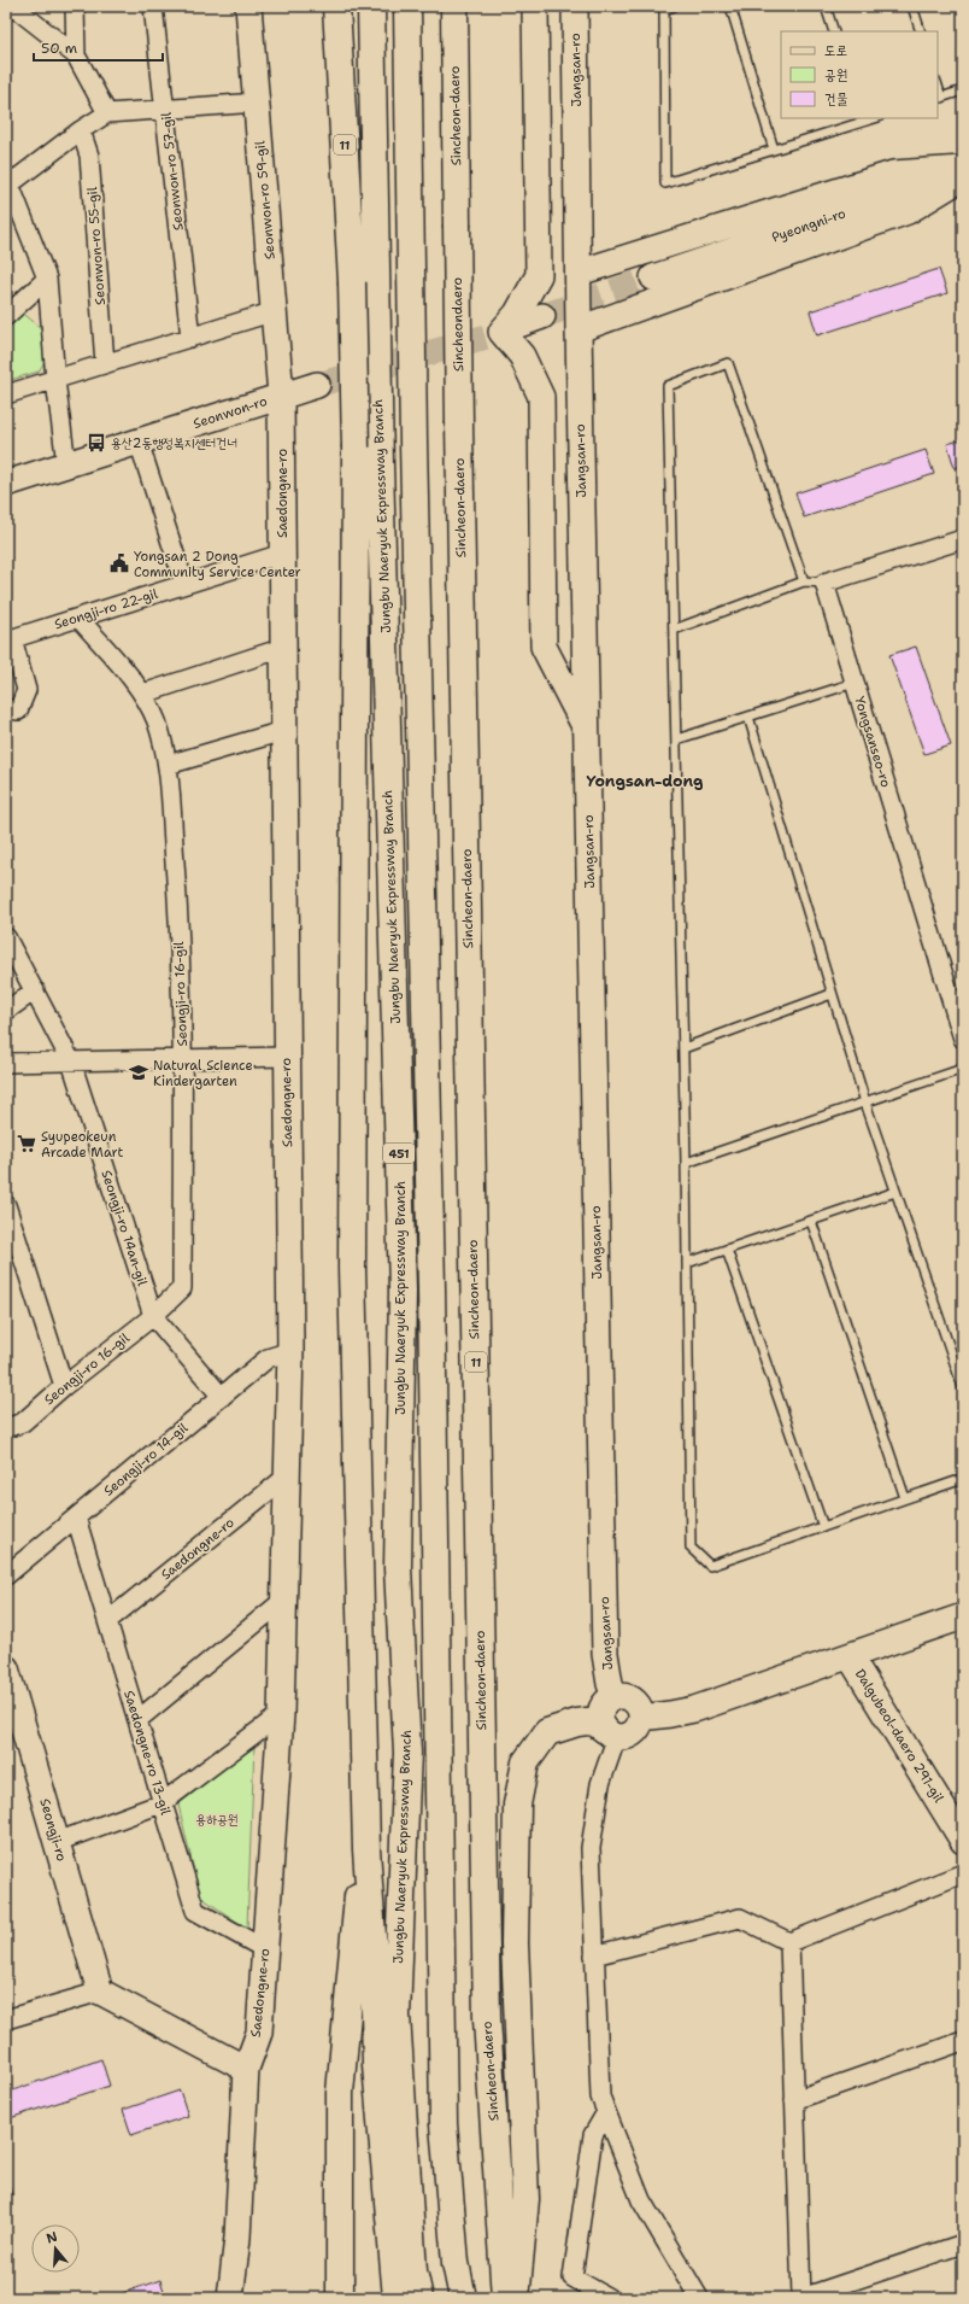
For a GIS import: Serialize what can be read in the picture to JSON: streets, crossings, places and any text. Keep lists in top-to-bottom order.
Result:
{
  "streets": {
    "highway": [
      "Sincheon-daero",
      "11",
      "Sincheondaero",
      "Jungbu Naeryuk Expressway Branch",
      "451"
    ],
    "street": [
      "Jangsan-ro",
      "Seonwon-ro 57-gil",
      "Seonwon-ro 59-gil",
      "Pyeongni-ro",
      "Seonwon-ro 55-gil",
      "Seonwon-ro",
      "Saedongne-ro",
      "Seongji-ro 22-gil",
      "Yongsanseo-ro",
      "Seongji-ro 16-gil",
      "Seongji-ro 14an-gil",
      "Seongji-ro 14-gil",
      "Dalgubeol-daero 291-gil",
      "Saedongne-ro 13-gil",
      "Seongji-ro"
    ]
  },
  "crossings": [
    ["Sincheon-daero", "Sincheondaero"],
    ["Seonwon-ro 59-gil", "Seonwon-ro"],
    ["Seonwon-ro 59-gil", "Saedongne-ro"],
    ["Seonwon-ro", "Saedongne-ro"],
    ["Saedongne-ro", "Seongji-ro 22-gil"],
    ["Saedongne-ro", "Seongji-ro 14-gil"],
    ["Saedongne-ro", "Saedongne-ro 13-gil"],
    ["Seongji-ro 22-gil", "Seongji-ro 16-gil"],
    ["Seongji-ro 16-gil", "Seongji-ro 14an-gil"],
    ["Seongji-ro 14an-gil", "Seongji-ro 14-gil"],
    ["Seongji-ro 14-gil", "Saedongne-ro 13-gil"]
  ],
  "districts": ["Yongsan-dong"],
  "parks": ["용하공원"],
  "places": {
    "bus stop": ["용산2동행정복지센터건너"],
    "public building": ["Yongsan 2 Dong Community Service Center"],
    "school or university": ["Natural Science Kindergarten"],
    "supermarket": ["Syupeokeun Arcade Mart"]
  },
  "legend": ["도로", "공원", "건물"],
  "scale_bar": "50 m",
  "north": "top"
}
